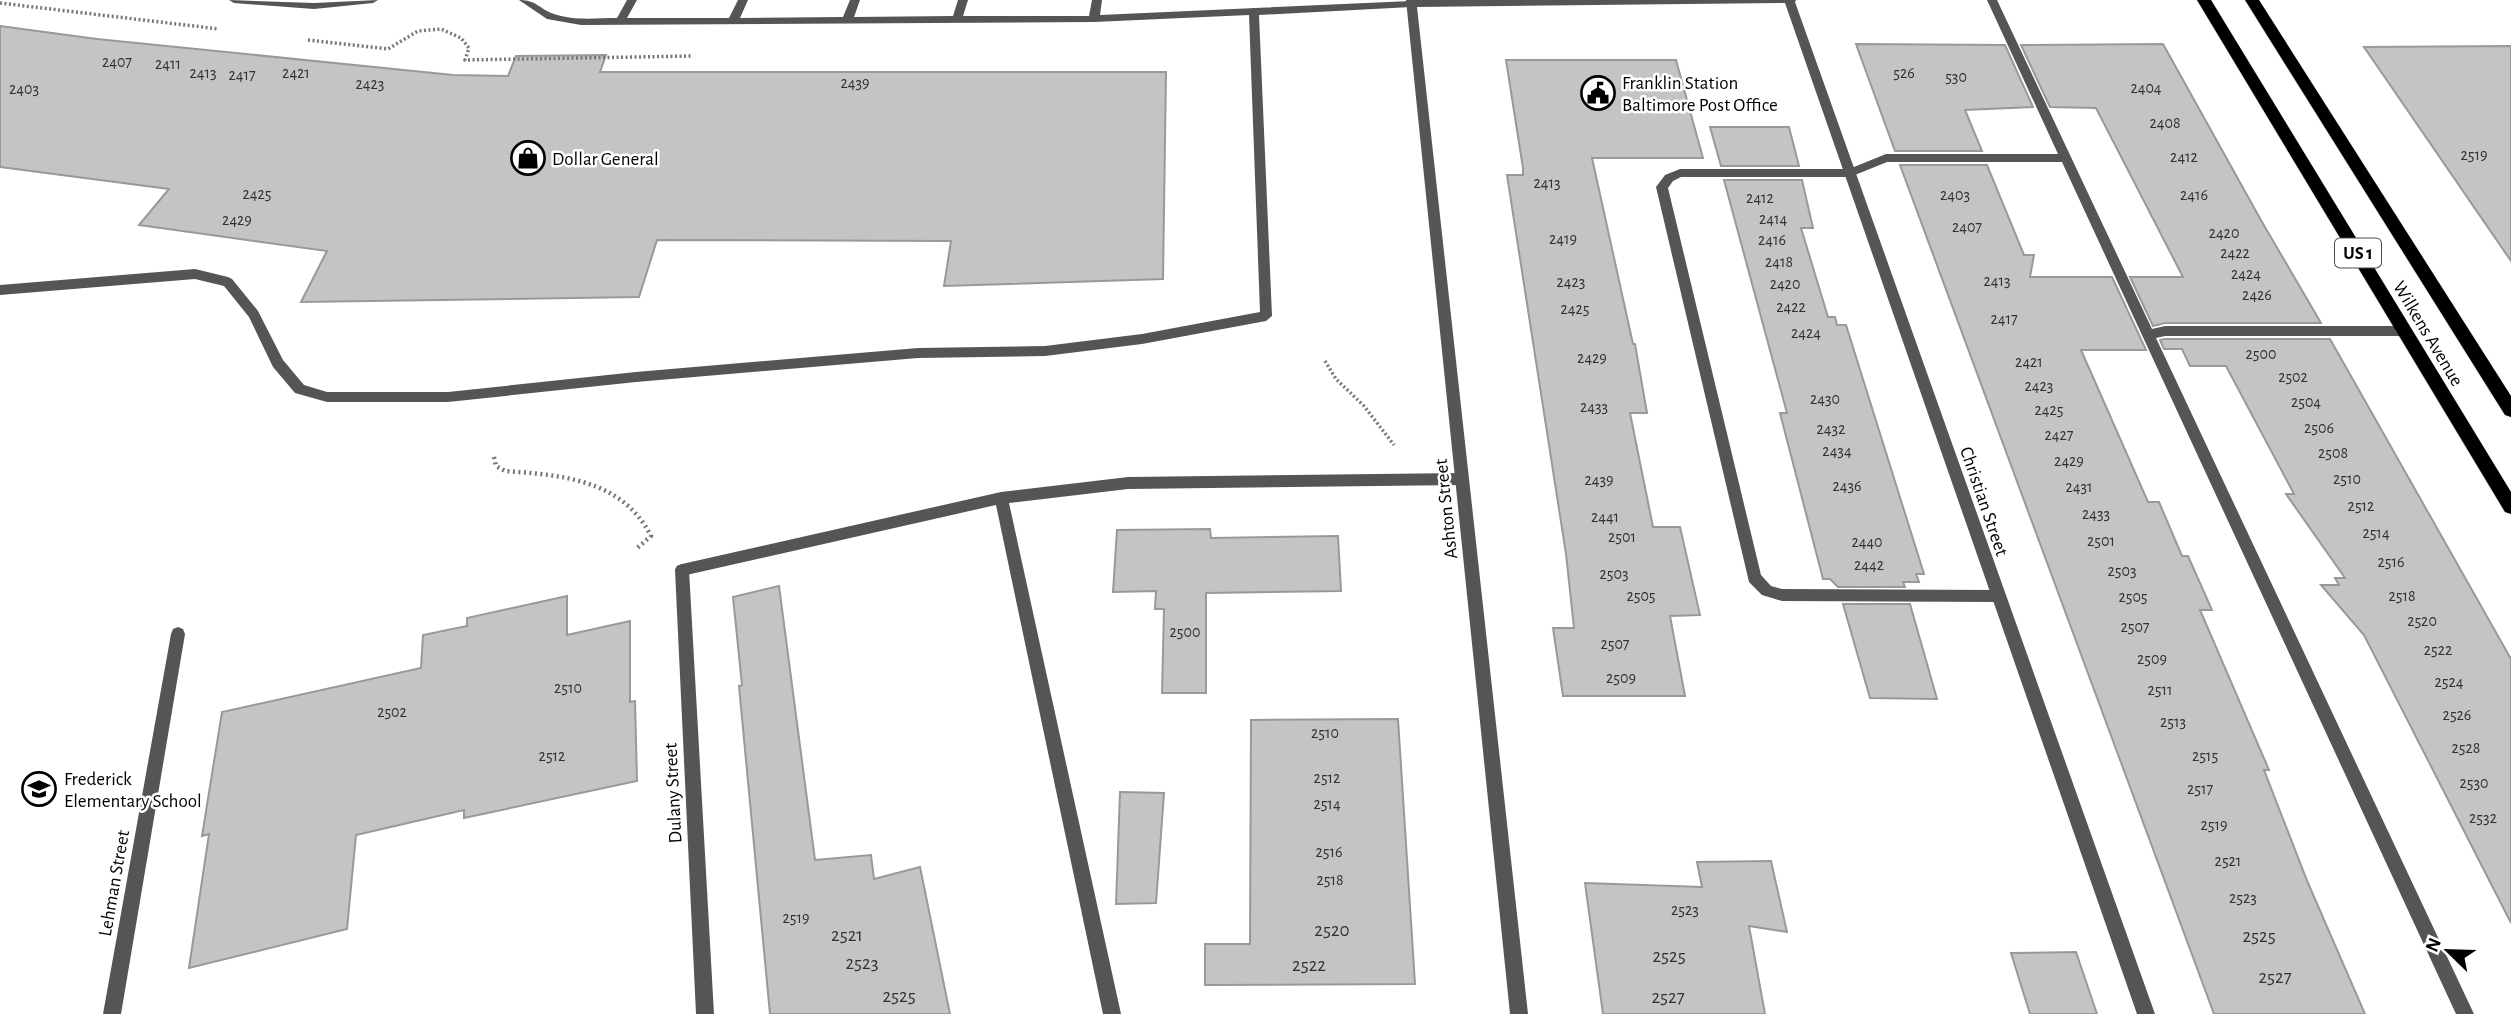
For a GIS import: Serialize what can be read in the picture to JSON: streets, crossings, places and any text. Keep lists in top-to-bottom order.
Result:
{
  "streets": {
    "main road": ["US 1", "Wilkens Avenue"],
    "street": [
      "Christian Street",
      "Ashton Street",
      "Dulany Street",
      "Lehman Street"
    ]
  },
  "places": {
    "public building": ["Franklin Station Baltimore Post Office"],
    "shop": ["Dollar General"],
    "school or university": ["Frederick Elementary School"]
  },
  "house_numbers": [
    "2407",
    "2411",
    "2413",
    "2421",
    "526",
    "2417",
    "530",
    "2439",
    "2423",
    "2404",
    "2403",
    "2408",
    "2519",
    "2412",
    "2413",
    "2425",
    "2403",
    "2416",
    "2412",
    "2414",
    "2429",
    "2407",
    "2420",
    "2419",
    "2416",
    "2422",
    "2418",
    "2424",
    "2413",
    "2423",
    "2420",
    "2426",
    "2422",
    "2425",
    "2417",
    "2424",
    "2500",
    "2429",
    "2421",
    "2502",
    "2423",
    "2430",
    "2504",
    "2433",
    "2425",
    "2506",
    "2432",
    "2427",
    "2434",
    "2508",
    "2429",
    "2510",
    "2439",
    "2436",
    "2431",
    "2512",
    "2433",
    "2441",
    "2514",
    "2501",
    "2501",
    "2440",
    "2516",
    "2442",
    "2503",
    "2503",
    "2505",
    "2518",
    "2505",
    "2520",
    "2507",
    "2500",
    "2507",
    "2522",
    "2509",
    "2509",
    "2524",
    "2510",
    "2511",
    "2502",
    "2526",
    "2513",
    "2510",
    "2528",
    "2512",
    "2515",
    "2512",
    "2530",
    "2517",
    "2514",
    "2532",
    "2519",
    "2516",
    "2521",
    "2518",
    "2523",
    "2523",
    "2519",
    "2520",
    "2521",
    "2525",
    "2525",
    "2523",
    "2522",
    "2527",
    "2525",
    "2527"
  ],
  "north": "top left"
}
